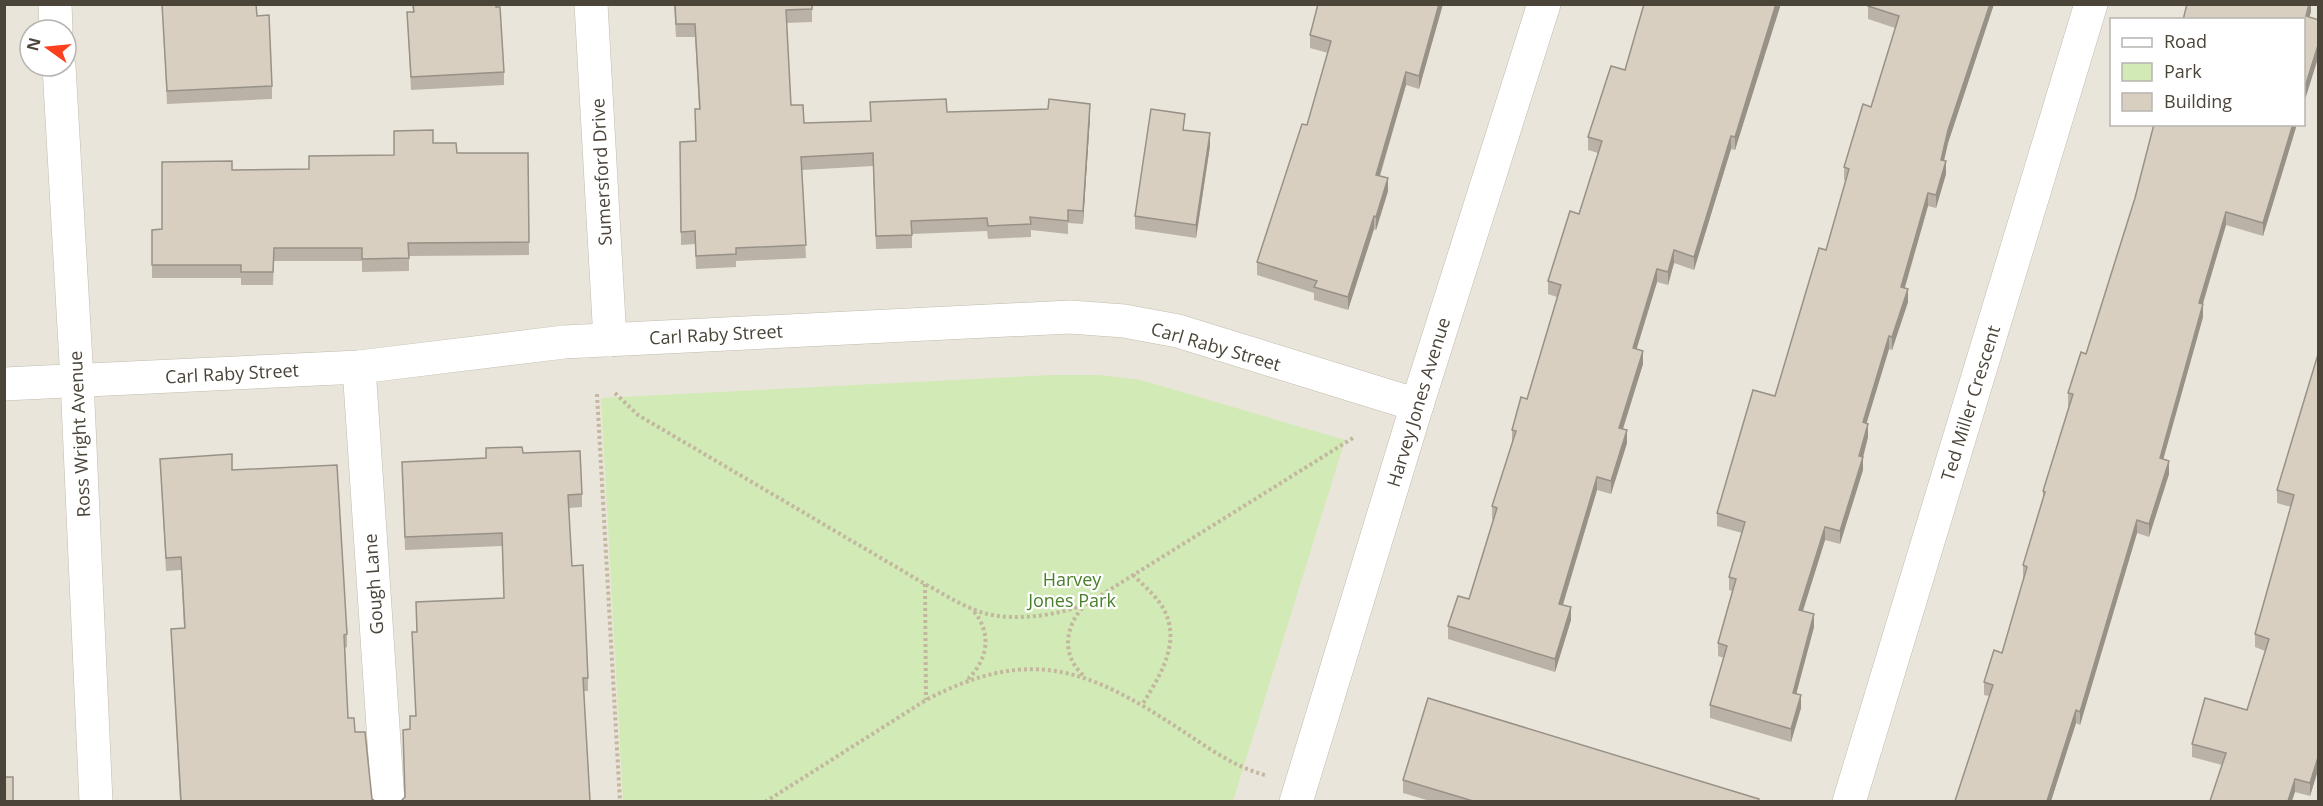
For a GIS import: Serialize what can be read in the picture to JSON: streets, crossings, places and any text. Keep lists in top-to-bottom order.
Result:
{
  "streets": {
    "street": [
      "Sumersford Drive",
      "Carl Raby Street",
      "Harvey Jones Avenue",
      "Ted Miller Crescent",
      "Ross Wright Avenue",
      "Gough Lane"
    ]
  },
  "crossings": [
    ["Sumersford Drive", "Carl Raby Street"],
    ["Carl Raby Street", "Harvey Jones Avenue"],
    ["Carl Raby Street", "Ross Wright Avenue"],
    ["Carl Raby Street", "Gough Lane"]
  ],
  "parks": ["Harvey Jones Park"],
  "legend": ["Road", "Park", "Building"],
  "north": "left"
}
